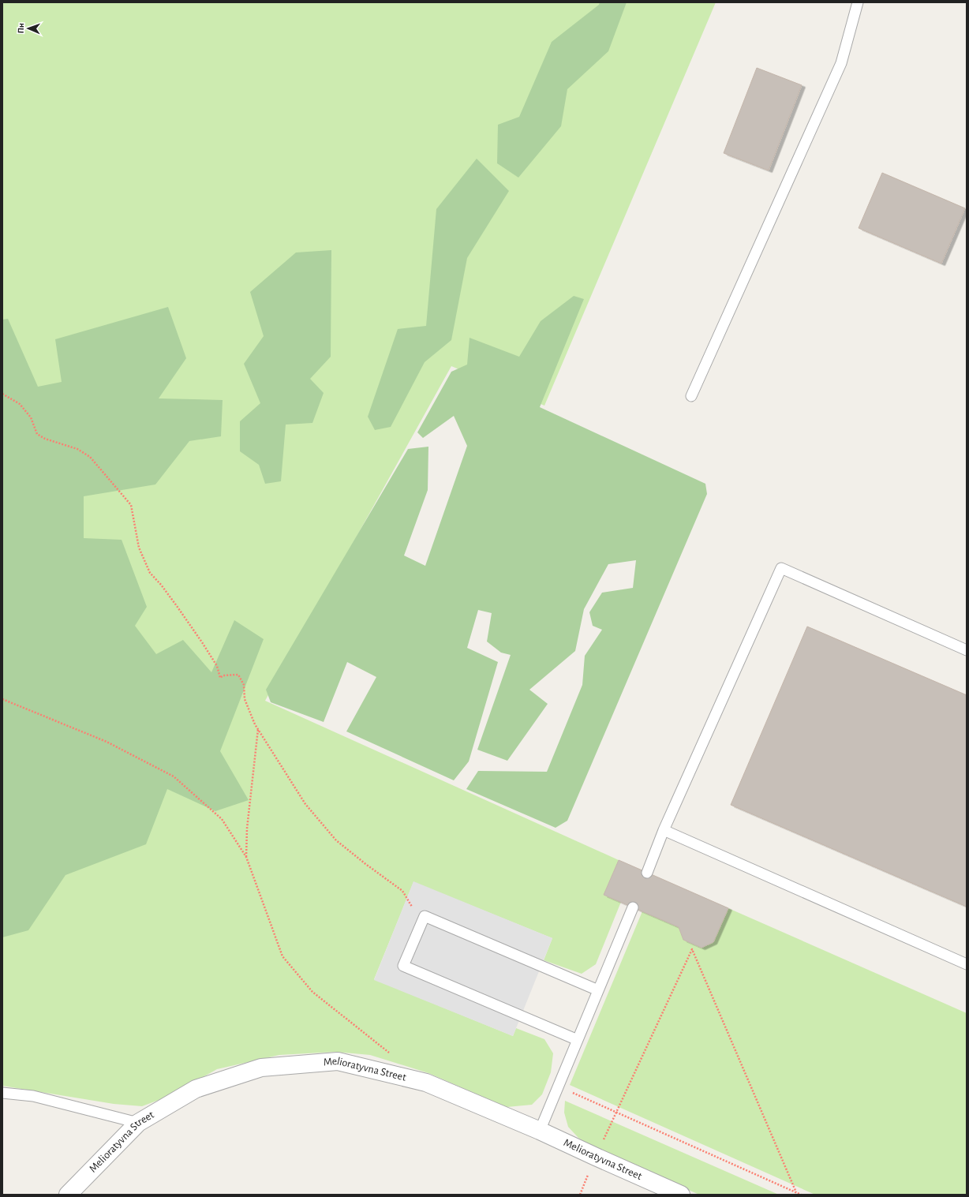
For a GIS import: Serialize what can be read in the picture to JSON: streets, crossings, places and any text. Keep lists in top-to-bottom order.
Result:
{
  "streets": {
    "street": ["Melioratyvna Street"]
  },
  "north": "left"
}
